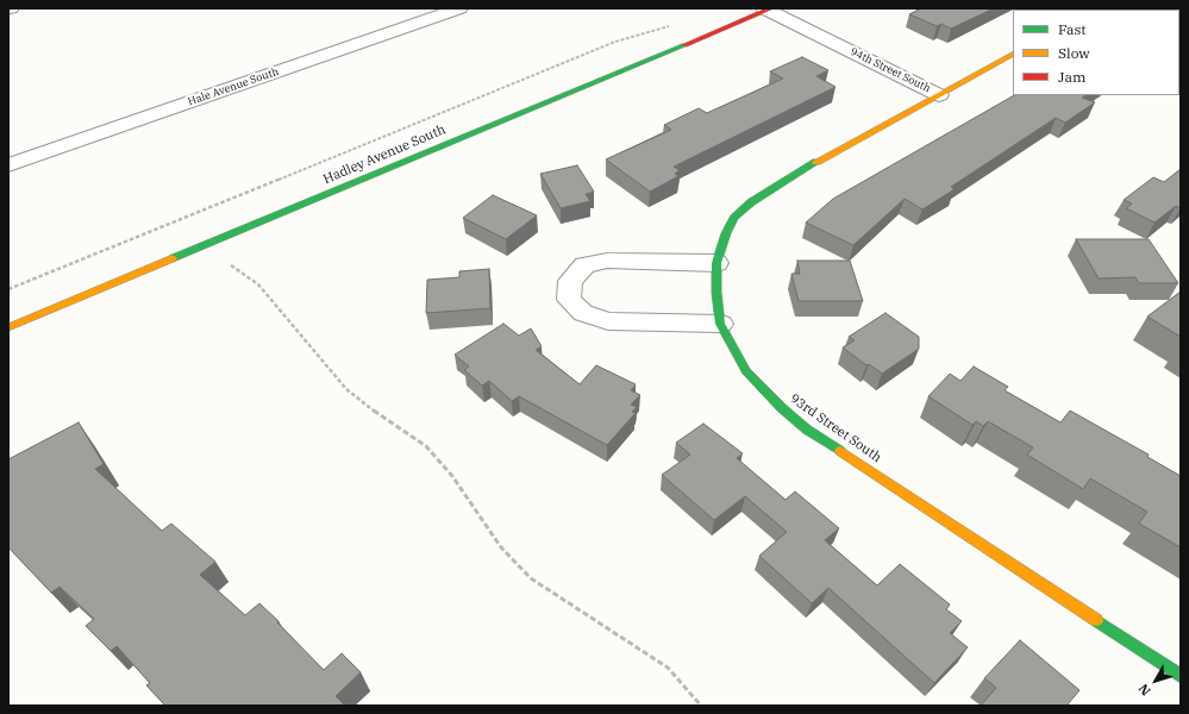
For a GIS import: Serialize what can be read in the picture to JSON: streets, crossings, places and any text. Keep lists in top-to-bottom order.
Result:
{
  "streets": {
    "street": [
      "94th Street South",
      "Hale Avenue South",
      "Hadley Avenue South",
      "93rd Street South"
    ]
  },
  "crossings": [
    ["94th Street South", "Hadley Avenue South"],
    ["94th Street South", "93rd Street South"]
  ],
  "legend": ["Fast", "Slow", "Jam"],
  "north": "bottom left"
}
